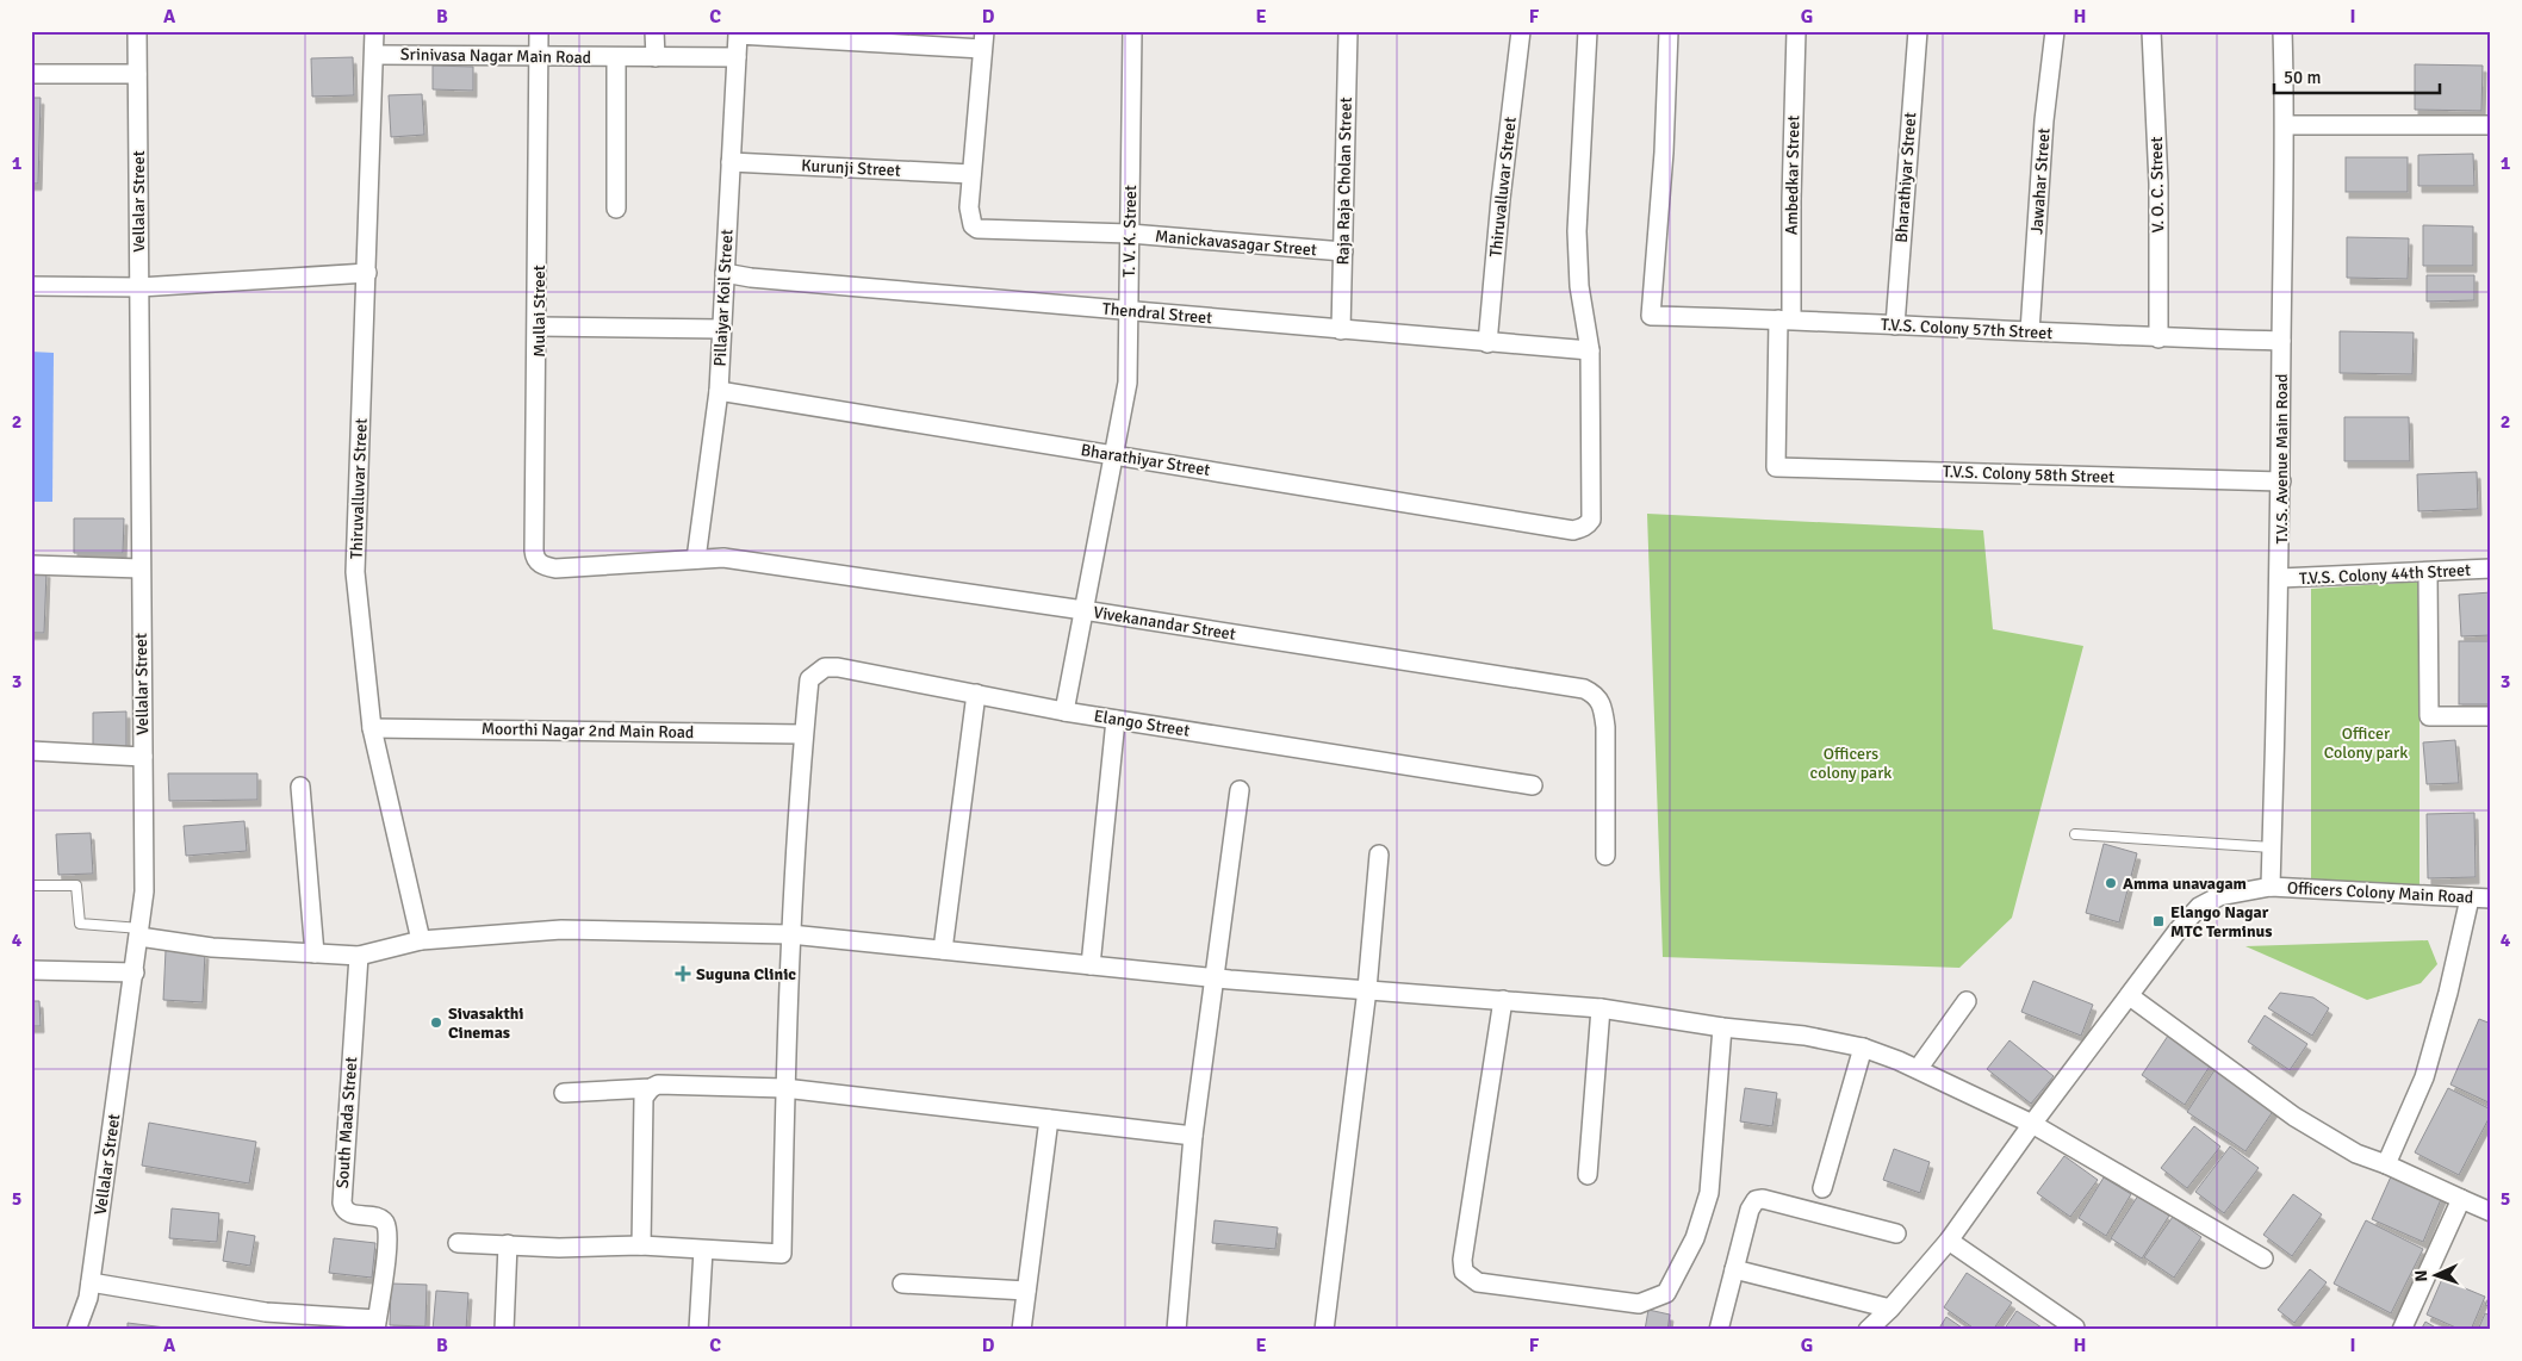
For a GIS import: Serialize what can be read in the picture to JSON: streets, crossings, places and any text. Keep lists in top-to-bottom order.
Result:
{
  "streets": {
    "street": [
      "Srinivasa Nagar Main Road",
      "Kurunji Street",
      "Ambedkar Street",
      "Bharathiyar Street",
      "Raja Raja Cholan Street",
      "Jawahar Street",
      "V. O. C. Street",
      "Thiruvalluvar Street",
      "Vellalar Street",
      "T. V. K. Street",
      "Manickavasagar Street",
      "Pillaiyar Koil Street",
      "Mullai Street",
      "Thendral Street",
      "T.V.S. Colony 57th Street",
      "T.V.S. Avenue Main Road",
      "T.V.S. Colony 58th Street",
      "T.V.S. Colony 44th Street",
      "Vivekanandar Street",
      "Elango Street",
      "Moorthi Nagar 2nd Main Road",
      "Officers Colony Main Road",
      "South Mada Street"
    ]
  },
  "crossings": [
    ["Srinivasa Nagar Main Road", "Thiruvalluvar Street"],
    ["Srinivasa Nagar Main Road", "Pillaiyar Koil Street"],
    ["Srinivasa Nagar Main Road", "Mullai Street"],
    ["Kurunji Street", "Manickavasagar Street"],
    ["Kurunji Street", "Pillaiyar Koil Street"],
    ["Ambedkar Street", "T.V.S. Colony 57th Street"],
    ["Ambedkar Street", "T.V.S. Colony 58th Street"],
    ["Bharathiyar Street", "T. V. K. Street"],
    ["Bharathiyar Street", "Pillaiyar Koil Street"],
    ["Bharathiyar Street", "Thendral Street"],
    ["Bharathiyar Street", "T.V.S. Colony 57th Street"],
    ["Raja Raja Cholan Street", "Manickavasagar Street"],
    ["Raja Raja Cholan Street", "Thendral Street"],
    ["Jawahar Street", "T.V.S. Colony 57th Street"],
    ["V. O. C. Street", "T.V.S. Colony 57th Street"],
    ["Thiruvalluvar Street", "Thendral Street"],
    ["Thiruvalluvar Street", "Moorthi Nagar 2nd Main Road"],
    ["T. V. K. Street", "Manickavasagar Street"],
    ["T. V. K. Street", "Thendral Street"],
    ["T. V. K. Street", "Vivekanandar Street"],
    ["T. V. K. Street", "Elango Street"],
    ["Pillaiyar Koil Street", "Thendral Street"],
    ["Pillaiyar Koil Street", "Vivekanandar Street"],
    ["Mullai Street", "Vivekanandar Street"],
    ["T.V.S. Colony 57th Street", "T.V.S. Avenue Main Road"],
    ["T.V.S. Avenue Main Road", "T.V.S. Colony 58th Street"],
    ["T.V.S. Avenue Main Road", "T.V.S. Colony 44th Street"],
    ["T.V.S. Avenue Main Road", "Officers Colony Main Road"],
    ["Elango Street", "Moorthi Nagar 2nd Main Road"]
  ],
  "parks": ["Officer Colony park", "Officers colony park"],
  "places": {
    "other": ["Amma unavagam", "Sivasakthi Cinemas"],
    "transit": ["Elango Nagar MTC Terminus"],
    "health": ["Suguna Clinic"]
  },
  "scale_bar": "50 m",
  "north": "left",
  "grid": {
    "columns": [
      "A",
      "B",
      "C",
      "D",
      "E",
      "F",
      "G",
      "H",
      "I"
    ],
    "rows": [
      "1",
      "2",
      "3",
      "4",
      "5"
    ]
  }
}
